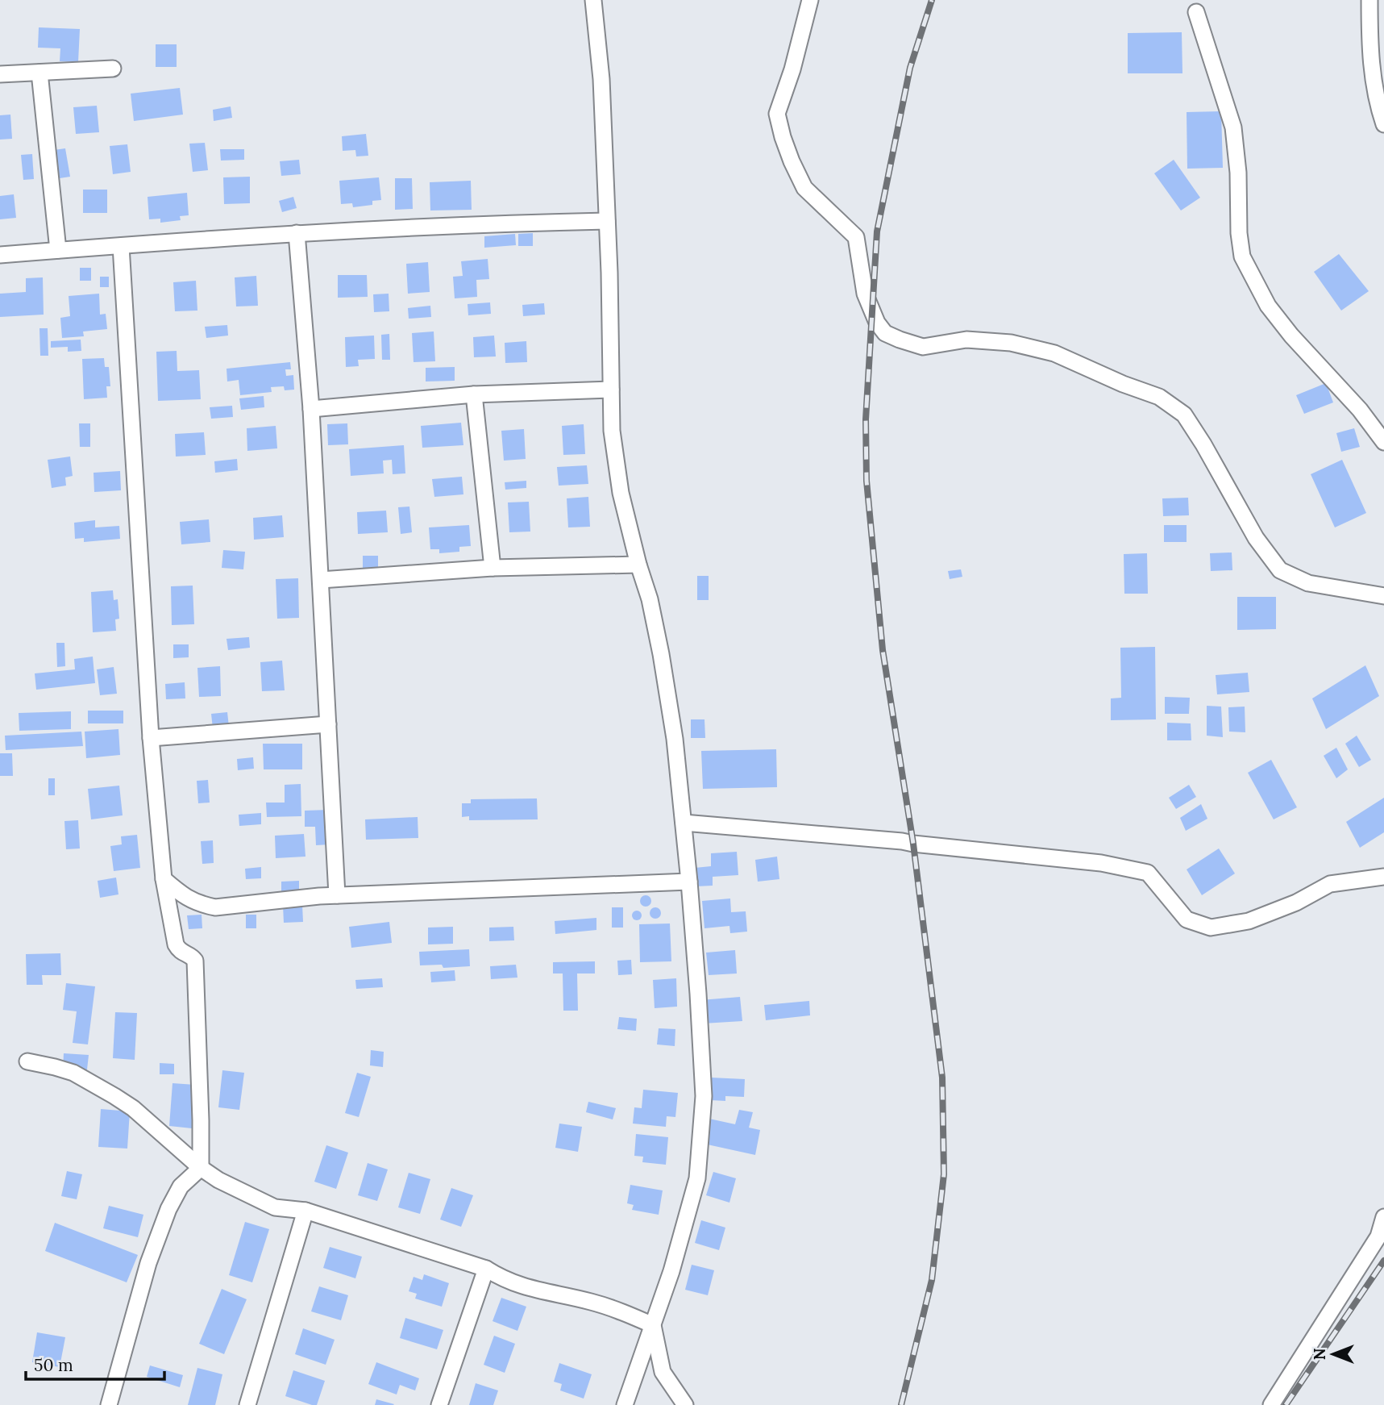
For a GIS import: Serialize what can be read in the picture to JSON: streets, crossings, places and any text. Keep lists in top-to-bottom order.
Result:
{
  "scale_bar": "50 m",
  "north": "left"
}
